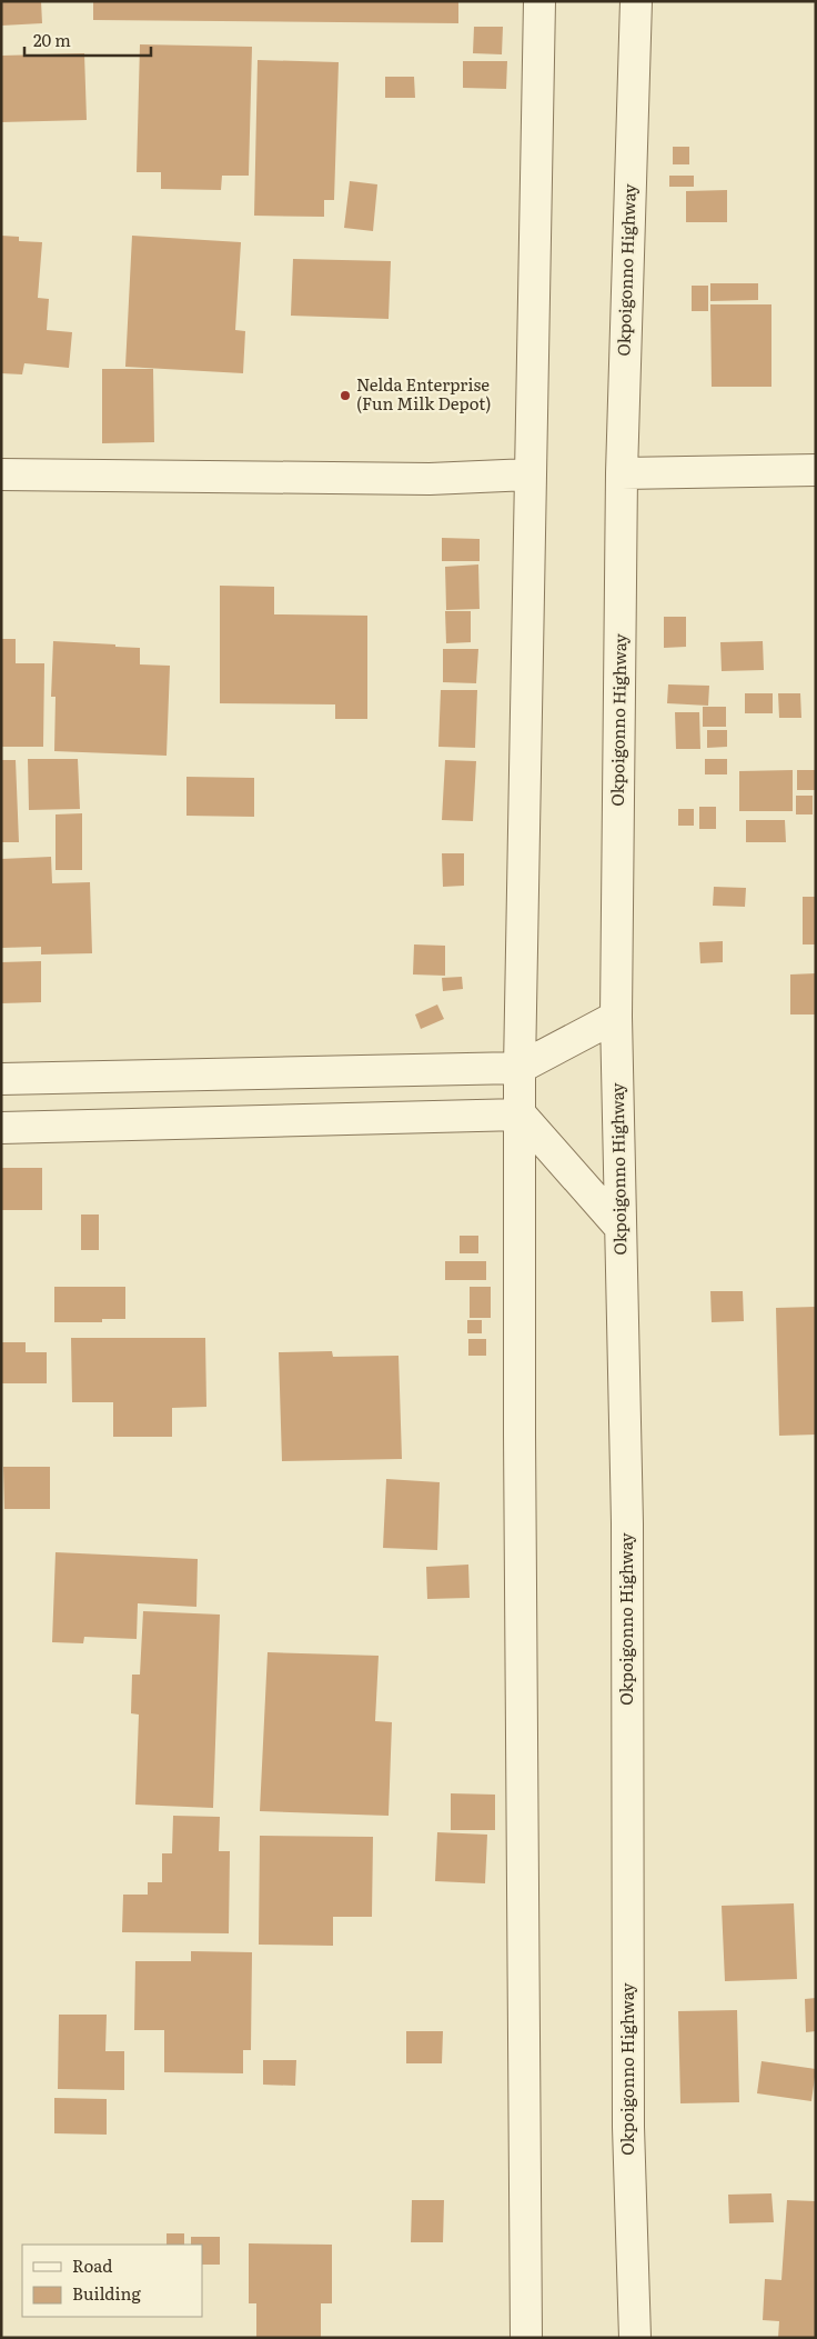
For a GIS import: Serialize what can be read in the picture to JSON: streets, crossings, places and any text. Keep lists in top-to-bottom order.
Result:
{
  "streets": {
    "street": ["Okpoigonno Highway"]
  },
  "places": ["Nelda Enterprise (Fun Milk Depot)"],
  "legend": ["Road", "Building"],
  "scale_bar": "20 m"
}
